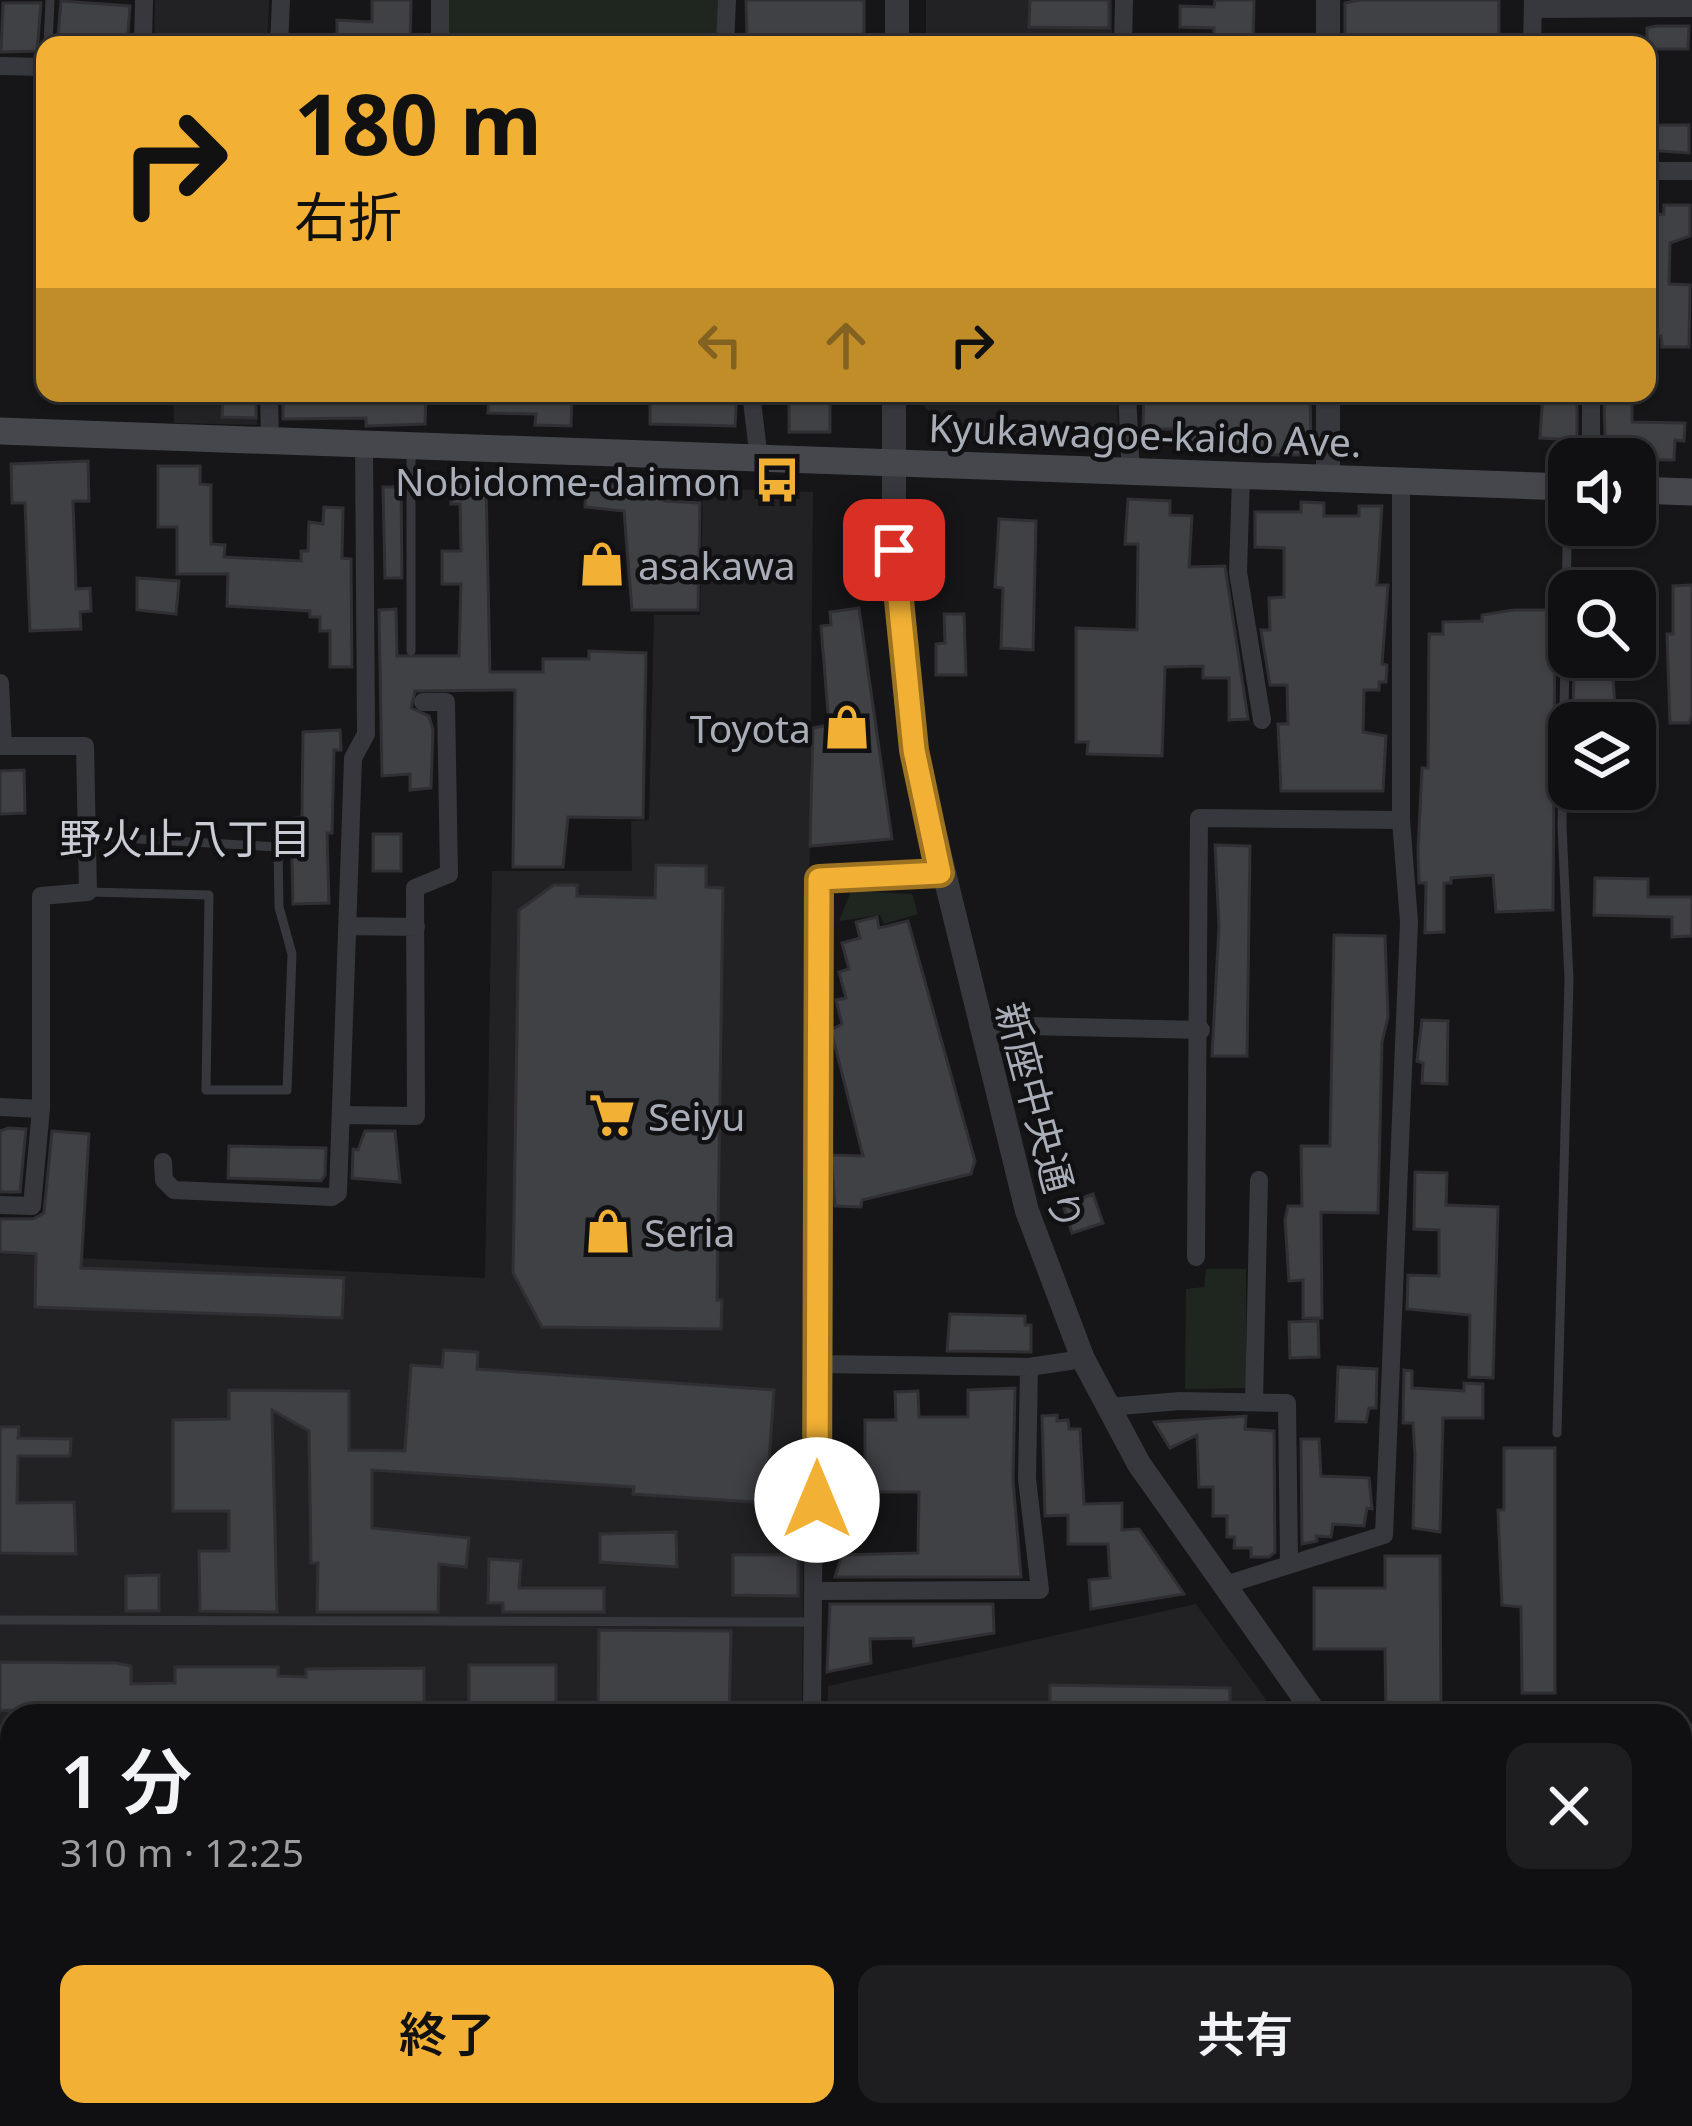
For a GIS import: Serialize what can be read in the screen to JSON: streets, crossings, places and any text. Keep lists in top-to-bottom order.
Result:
{
  "streets": {
    "main road": ["Kyukawagoe-kaido Ave."],
    "street": ["新座中央通り"]
  },
  "crossings": [
    ["Kyukawagoe-kaido Ave.", "新座中央通り"]
  ],
  "districts": ["野火止八丁目"],
  "places": {
    "bus stop": ["Nobidome-daimon"],
    "shop": ["asakawa", "Toyota", "Seria"],
    "supermarket": ["Seiyu"]
  },
  "page": {
    "turn": ["180 m", "右折"],
    "heading": ["1 分", "310 m · 12:25"],
    "buttons": ["終了", "共有"]
  }
}
